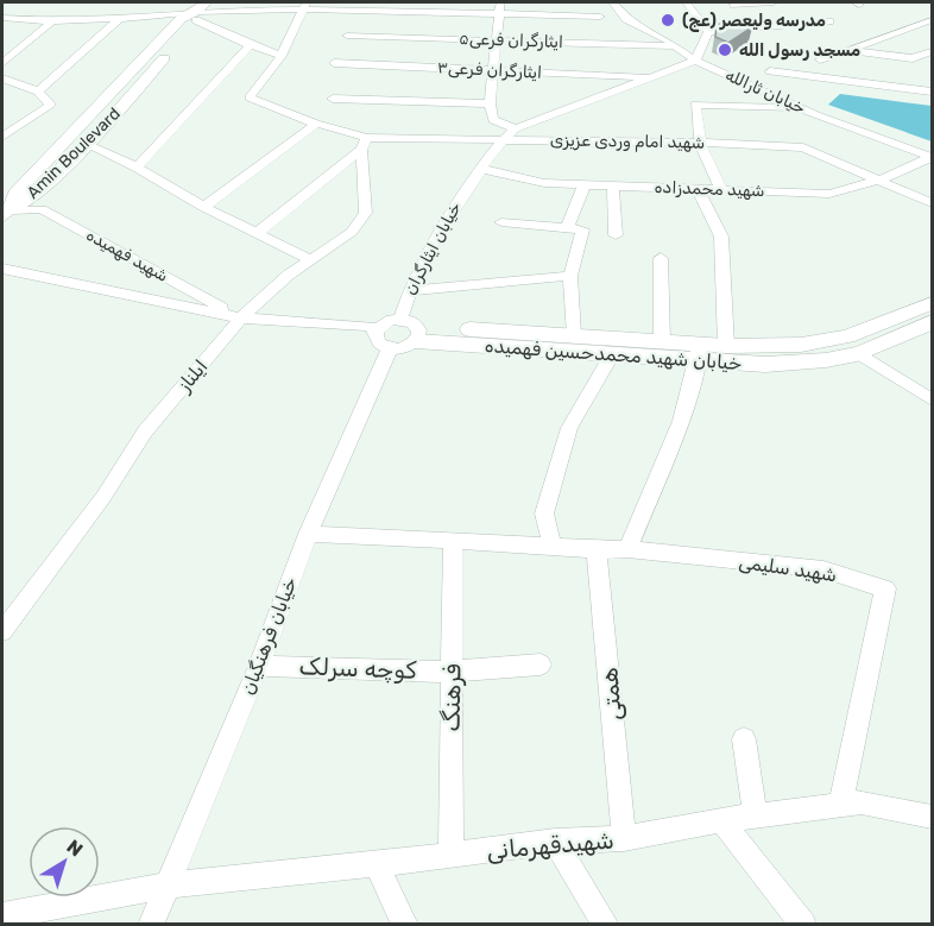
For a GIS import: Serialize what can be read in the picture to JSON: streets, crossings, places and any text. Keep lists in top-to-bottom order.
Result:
{
  "streets": {
    "main road": ["Amin Boulevard", "خیابان شهید محمدحسین فهمیده"],
    "street": [
      "ایثارگران فرعی۵",
      "ایثارگران فرعی۳",
      "خیابان ثارالله",
      "شهید امام وردی عزیزی",
      "شهید محمدزاده",
      "خیابان ایثارگران",
      "شهید فهمیده",
      "ایلناز",
      "شهید سلیمی",
      "خیابان فرهنگیان",
      "کوچه سرلک",
      "همتی",
      "فرهنگ",
      "شهیدقهرمانی"
    ]
  },
  "crossings": [
    ["ایثارگران فرعی۵", "خیابان ثارالله"],
    ["ایثارگران فرعی۳", "خیابان ایثارگران"],
    ["خیابان ثارالله", "شهید محمدزاده"],
    ["خیابان ثارالله", "خیابان ایثارگران"],
    ["شهید امام وردی عزیزی", "شهید محمدزاده"],
    ["شهید امام وردی عزیزی", "خیابان ایثارگران"],
    ["شهید امام وردی عزیزی", "ایلناز"],
    ["Amin Boulevard", "شهید فهمیده"],
    ["شهید محمدزاده", "خیابان ایثارگران"],
    ["خیابان ایثارگران", "خیابان شهید محمدحسین فهمیده"],
    ["شهید فهمیده", "ایلناز"],
    ["شهید سلیمی", "خیابان فرهنگیان"],
    ["شهید سلیمی", "همتی"],
    ["شهید سلیمی", "فرهنگ"],
    ["شهید سلیمی", "شهیدقهرمانی"],
    ["خیابان فرهنگیان", "کوچه سرلک"],
    ["خیابان فرهنگیان", "شهیدقهرمانی"],
    ["کوچه سرلک", "فرهنگ"],
    ["همتی", "شهیدقهرمانی"],
    ["فرهنگ", "شهیدقهرمانی"]
  ],
  "places": ["مدرسه ولیعصر (عج)", "مسجد رسول الله"],
  "north": "top right"
}
